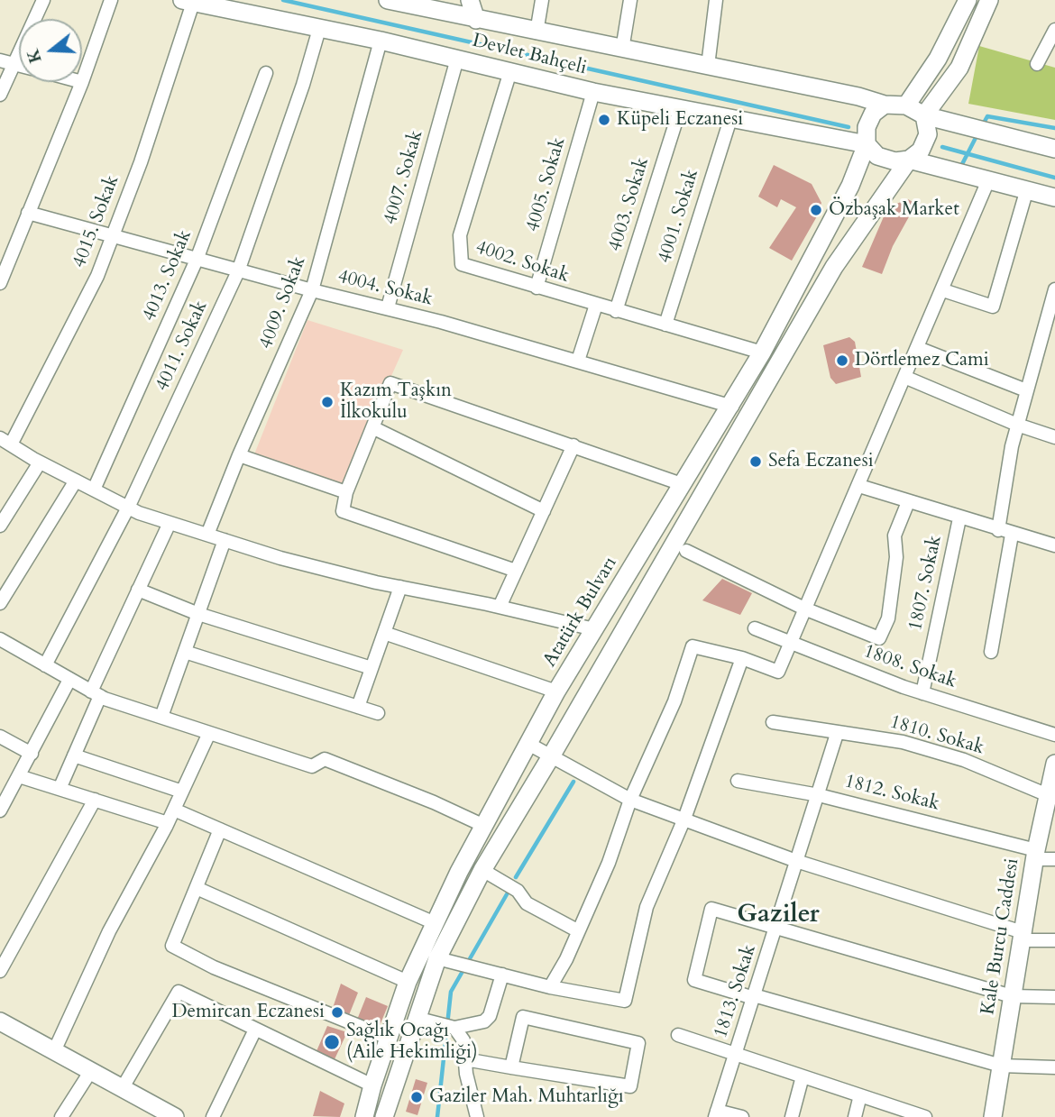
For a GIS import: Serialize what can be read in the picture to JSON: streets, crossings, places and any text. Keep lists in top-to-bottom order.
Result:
{
  "streets": {
    "main road": ["Devlet Bahçeli", "Atatürk Bulvarı", "Kale Burcu Caddesi"],
    "street": [
      "4007. Sokak",
      "4005. Sokak",
      "4003. Sokak",
      "4001. Sokak",
      "4015. Sokak",
      "4002. Sokak",
      "4013. Sokak",
      "4004. Sokak",
      "4009. Sokak",
      "4011. Sokak",
      "1807. Sokak",
      "1808. Sokak",
      "1810. Sokak",
      "1812. Sokak",
      "1813. Sokak"
    ]
  },
  "crossings": [
    ["Devlet Bahçeli", "4007. Sokak"],
    ["Devlet Bahçeli", "4005. Sokak"],
    ["Devlet Bahçeli", "4003. Sokak"],
    ["Devlet Bahçeli", "4001. Sokak"],
    ["Devlet Bahçeli", "4015. Sokak"],
    ["Devlet Bahçeli", "4002. Sokak"],
    ["Devlet Bahçeli", "4009. Sokak"],
    ["Devlet Bahçeli", "4011. Sokak"],
    ["Devlet Bahçeli", "Atatürk Bulvarı"],
    ["4007. Sokak", "4004. Sokak"],
    ["4005. Sokak", "4002. Sokak"],
    ["4003. Sokak", "4002. Sokak"],
    ["4001. Sokak", "4002. Sokak"],
    ["4015. Sokak", "4004. Sokak"],
    ["4002. Sokak", "Atatürk Bulvarı"],
    ["4013. Sokak", "4004. Sokak"],
    ["4004. Sokak", "4009. Sokak"],
    ["4004. Sokak", "4011. Sokak"],
    ["4004. Sokak", "Atatürk Bulvarı"],
    ["1807. Sokak", "1808. Sokak"],
    ["1810. Sokak", "Kale Burcu Caddesi"],
    ["1810. Sokak", "1813. Sokak"],
    ["1812. Sokak", "Kale Burcu Caddesi"],
    ["1812. Sokak", "1813. Sokak"]
  ],
  "districts": ["Gaziler"],
  "places": [
    "Küpeli Eczanesi",
    "Özbaşak Market",
    "Dörtlemez Cami",
    "Kazım Taşkın İlkokulu",
    "Sefa Eczanesi",
    "Demircan Eczanesi",
    "Sağlık Ocağı (Aile Hekimliği)",
    "Gaziler Mah. Muhtarlığı"
  ],
  "north": "left"
}
